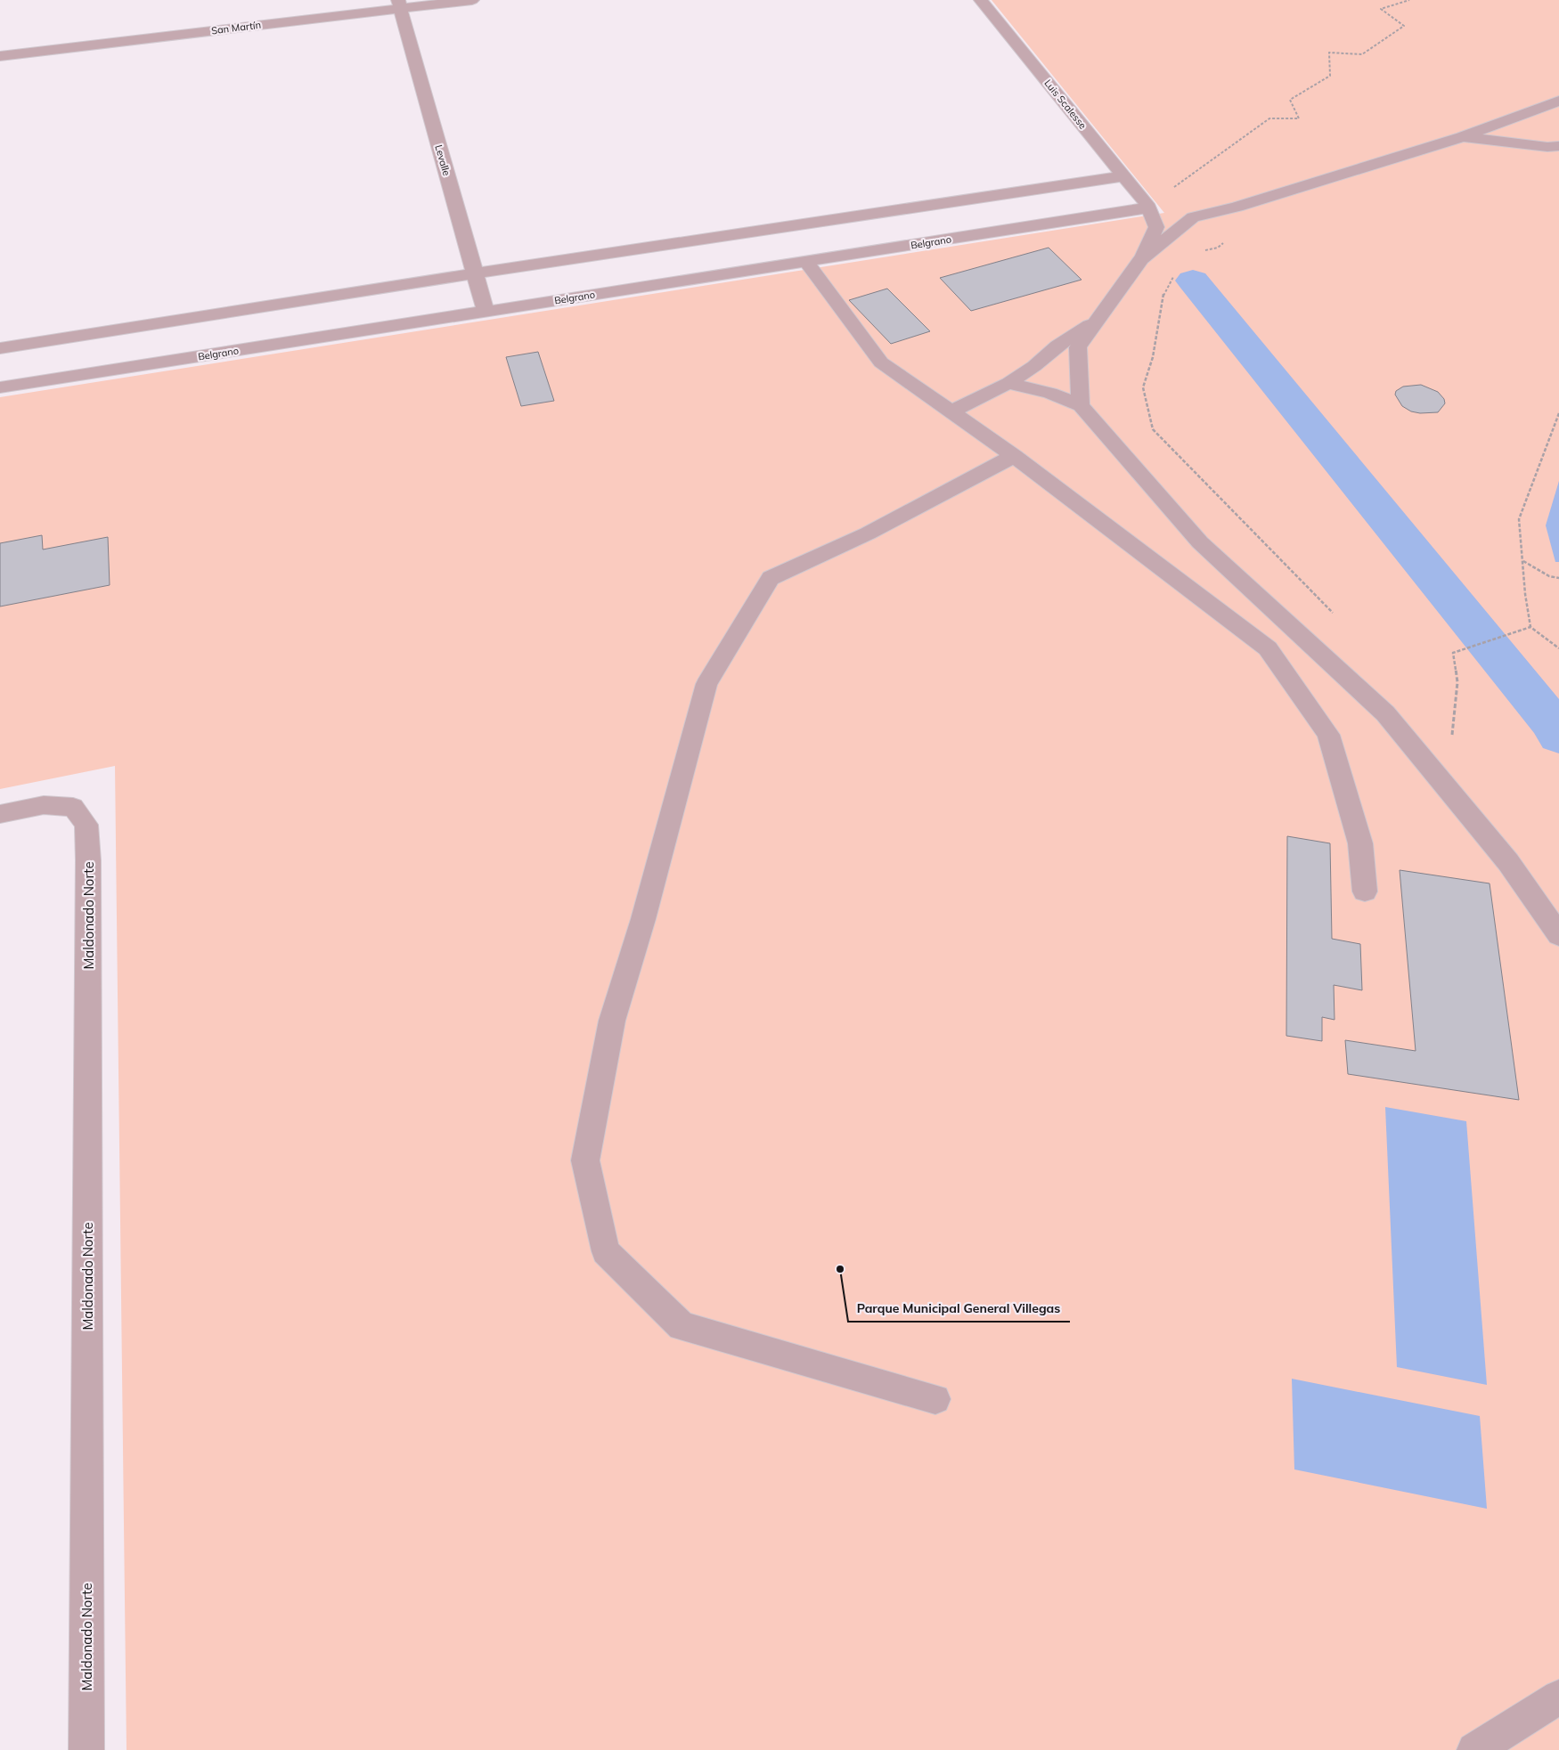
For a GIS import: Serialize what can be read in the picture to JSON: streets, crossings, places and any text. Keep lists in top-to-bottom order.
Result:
{
  "streets": {
    "street": [
      "San Martín",
      "Luis Scalesse",
      "Levalle",
      "Belgrano",
      "Maldonado Norte"
    ]
  },
  "crossings": [
    ["San Martín", "Levalle"],
    ["Luis Scalesse", "Belgrano"],
    ["Levalle", "Belgrano"]
  ],
  "places": ["Parque Municipal General Villegas"]
}
